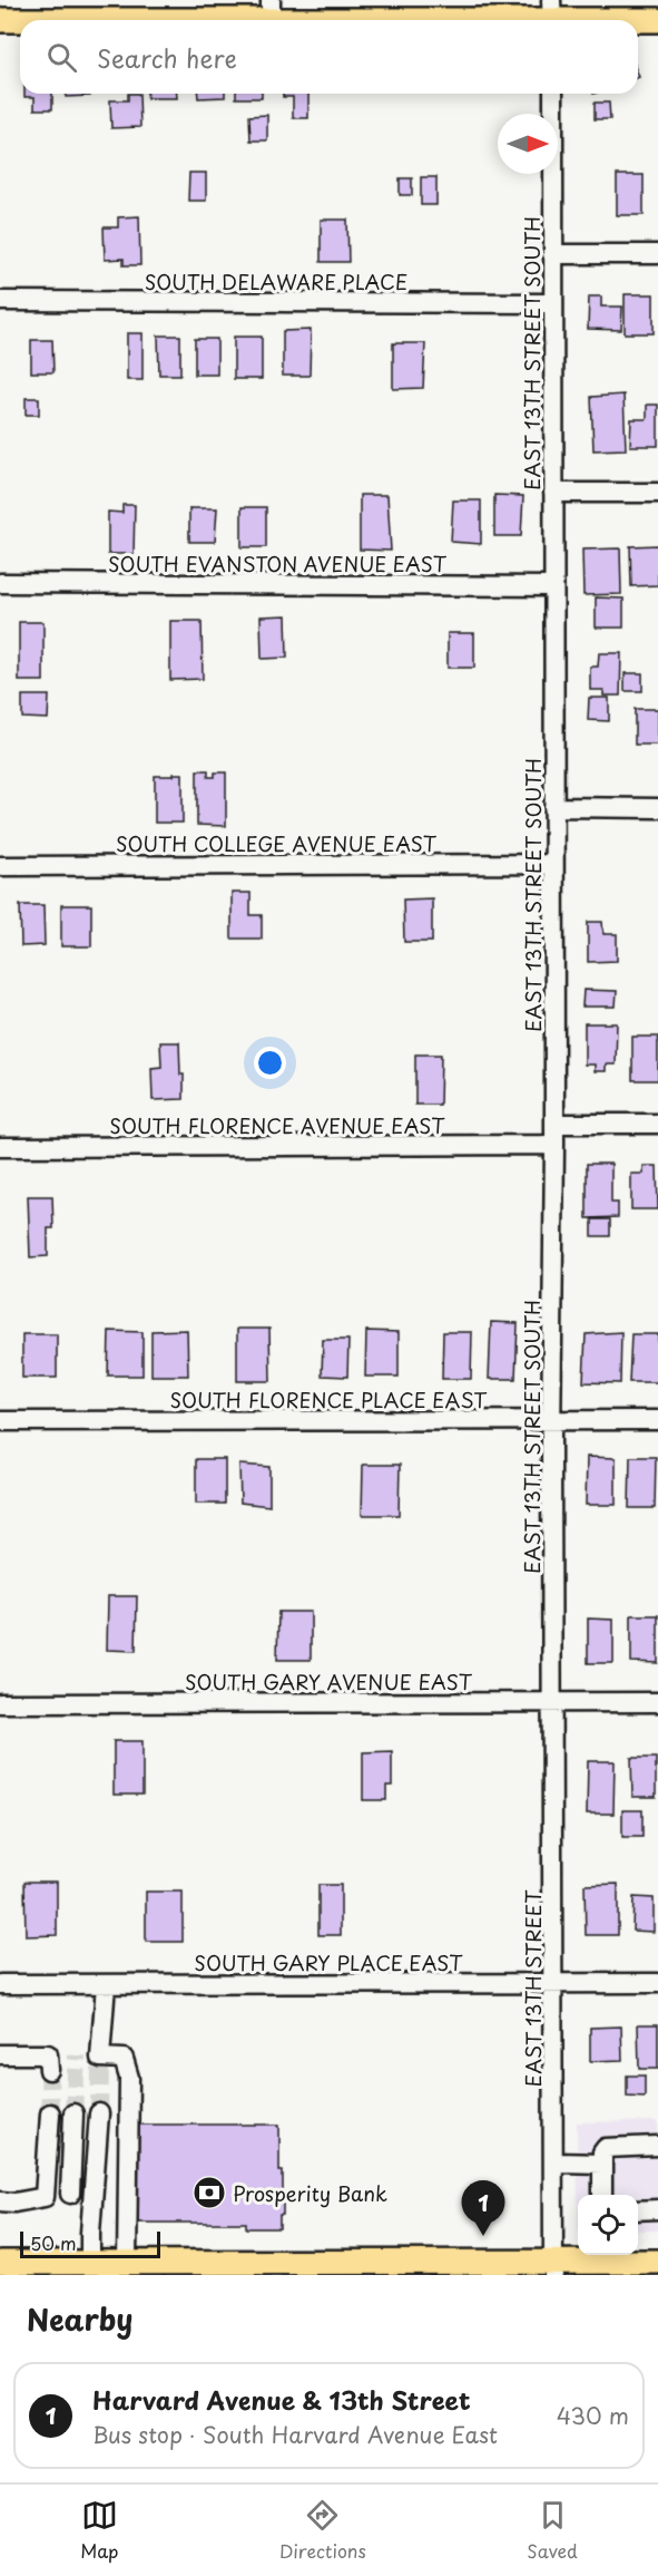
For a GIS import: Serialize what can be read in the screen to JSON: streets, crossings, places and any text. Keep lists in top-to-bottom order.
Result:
{
  "streets": {
    "street": [
      "SOUTH DELAWARE PLACE",
      "EAST 13TH STREET SOUTH",
      "SOUTH EVANSTON AVENUE EAST",
      "SOUTH COLLEGE AVENUE EAST",
      "SOUTH FLORENCE AVENUE EAST",
      "SOUTH FLORENCE PLACE EAST",
      "SOUTH GARY AVENUE EAST",
      "SOUTH GARY PLACE EAST",
      "EAST 13TH STREET"
    ]
  },
  "crossings": [
    ["SOUTH DELAWARE PLACE", "EAST 13TH STREET SOUTH"],
    ["EAST 13TH STREET SOUTH", "SOUTH EVANSTON AVENUE EAST"],
    ["EAST 13TH STREET SOUTH", "SOUTH COLLEGE AVENUE EAST"],
    ["EAST 13TH STREET SOUTH", "SOUTH FLORENCE AVENUE EAST"],
    ["EAST 13TH STREET SOUTH", "SOUTH FLORENCE PLACE EAST"],
    ["EAST 13TH STREET SOUTH", "SOUTH GARY AVENUE EAST"],
    ["EAST 13TH STREET SOUTH", "EAST 13TH STREET"],
    ["SOUTH GARY AVENUE EAST", "EAST 13TH STREET"],
    ["SOUTH GARY PLACE EAST", "EAST 13TH STREET"]
  ],
  "places": {
    "bank": ["Prosperity Bank"]
  },
  "scale_bar": "50 m",
  "north": "right",
  "page": {
    "search": "Search here",
    "pins": "1",
    "scale": "50 m",
    "heading": "Nearby",
    "list": [
      {
        "mark": "1",
        "name": "Harvard Avenue & 13th Street",
        "note": "Bus stop · South Harvard Avenue East",
        "value": "430 m"
      }
    ],
    "nav": ["Map", "Directions", "Saved"]
  }
}
